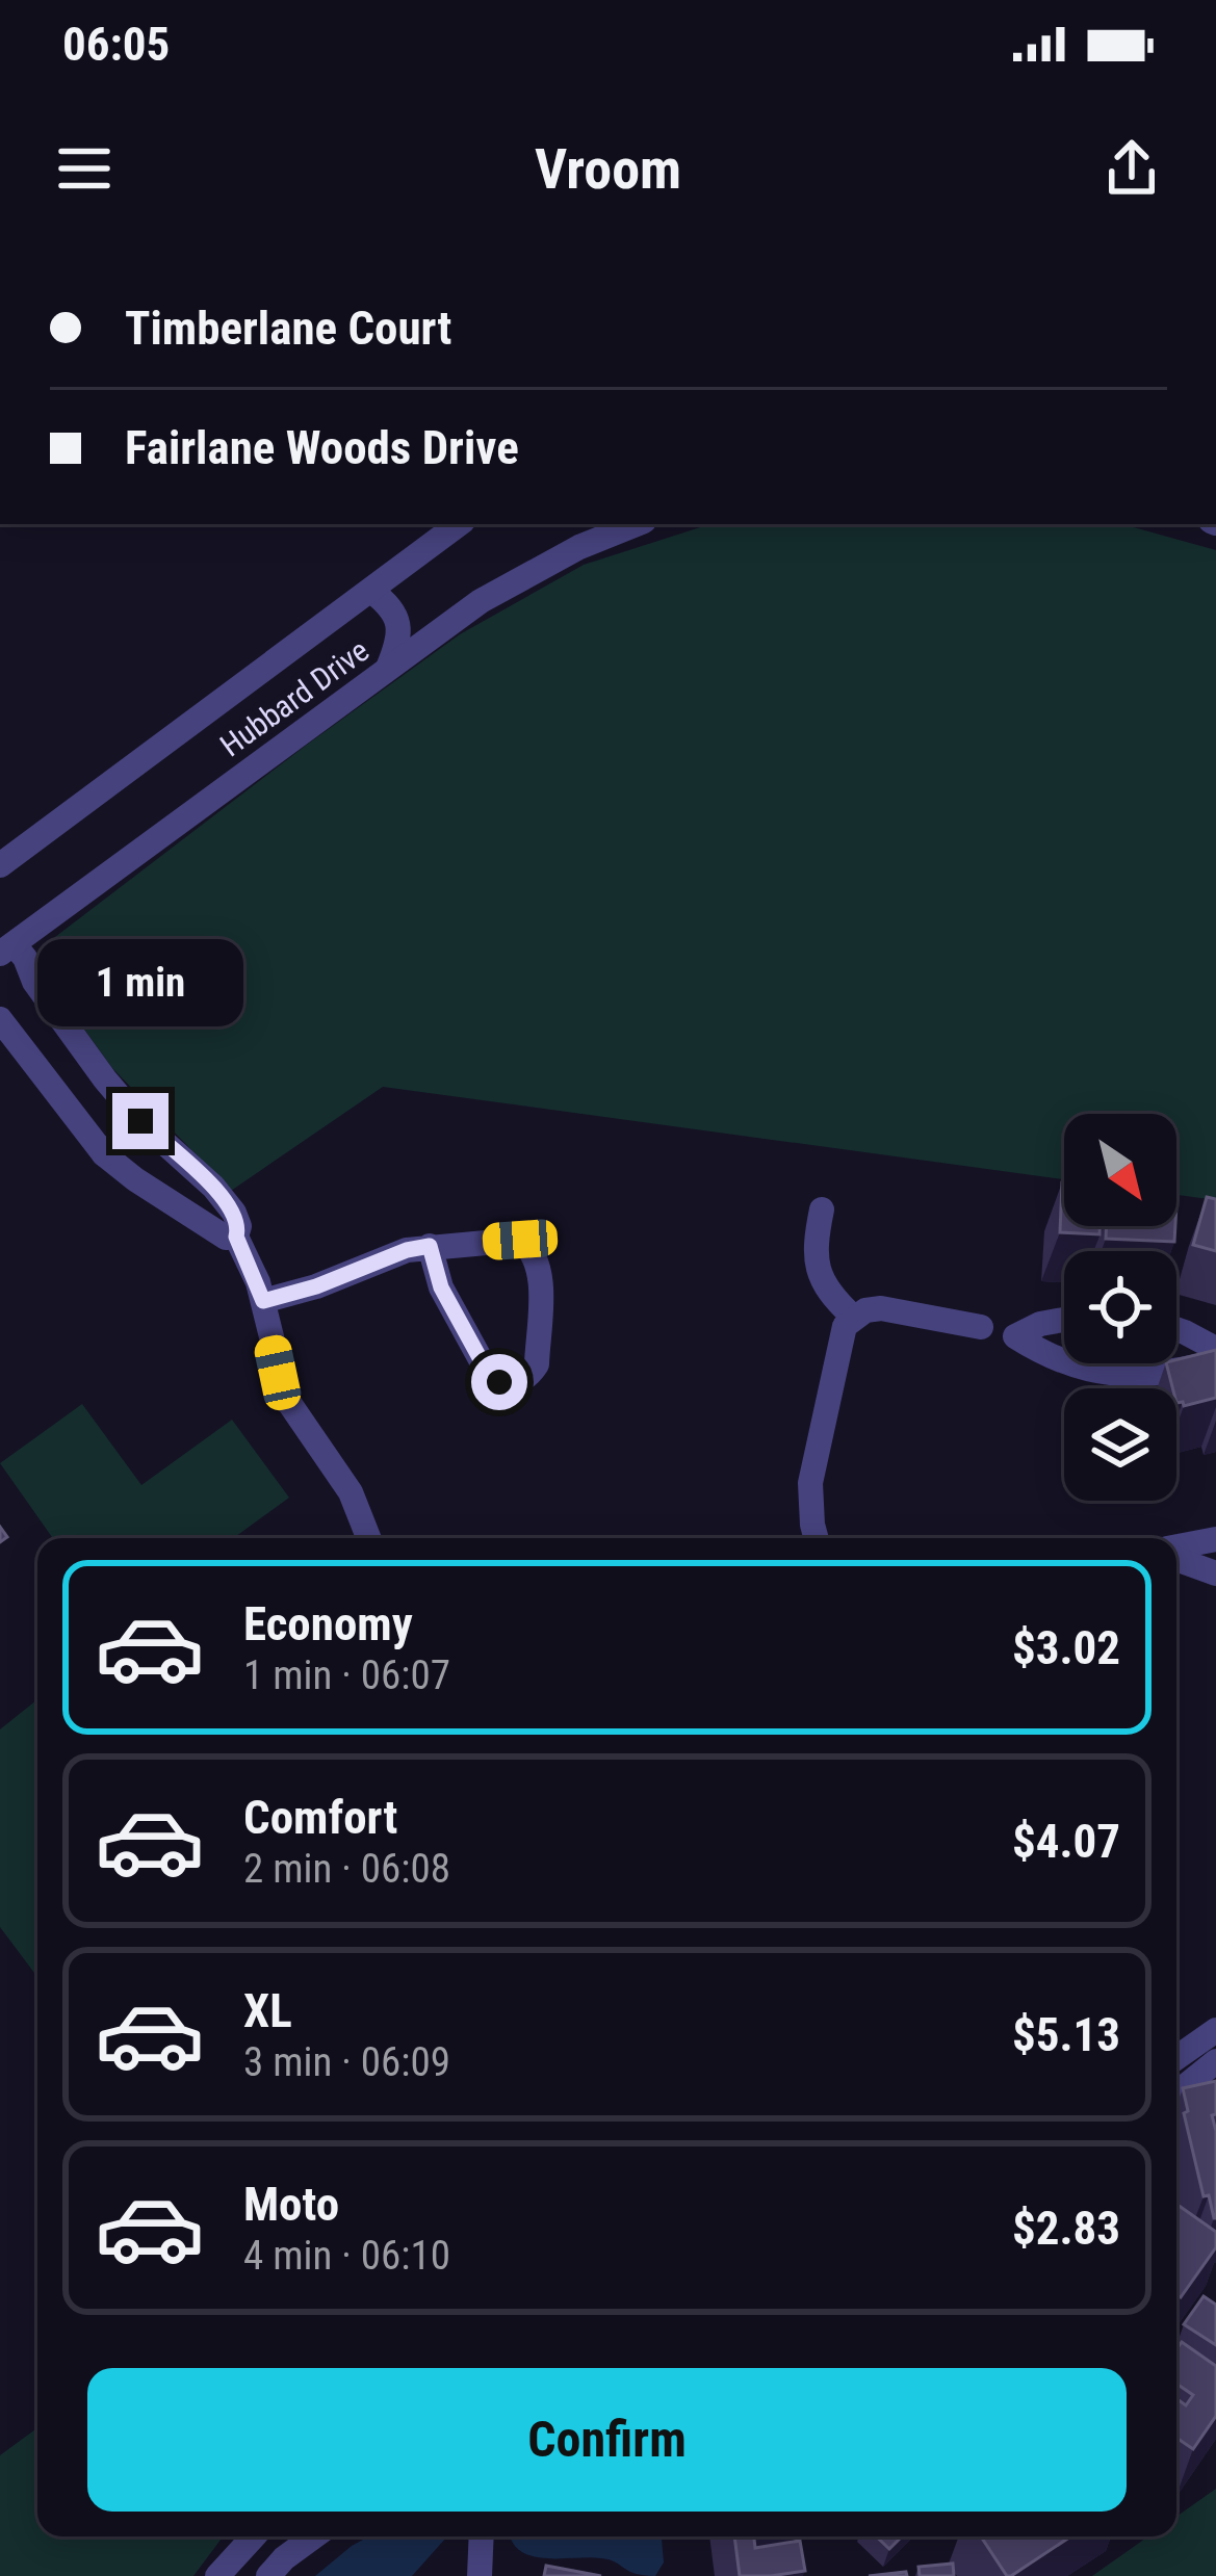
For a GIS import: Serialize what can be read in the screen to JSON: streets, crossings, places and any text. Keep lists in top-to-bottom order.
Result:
{
  "streets": {
    "street": ["Hubbard Drive"]
  },
  "north": "bottom right",
  "page": {
    "status": "06:05",
    "header": "Vroom",
    "banner": ["Timberlane Court", "Fairlane Woods Drive"],
    "bubble": "1 min",
    "list": [
      {
        "name": "Economy",
        "note": "1 min · 06:07",
        "value": "$3.02"
      },
      {
        "name": "Comfort",
        "note": "2 min · 06:08",
        "value": "$4.07"
      },
      {
        "name": "XL",
        "note": "3 min · 06:09",
        "value": "$5.13"
      },
      {
        "name": "Moto",
        "note": "4 min · 06:10",
        "value": "$2.83"
      }
    ],
    "buttons": "Confirm"
  }
}
